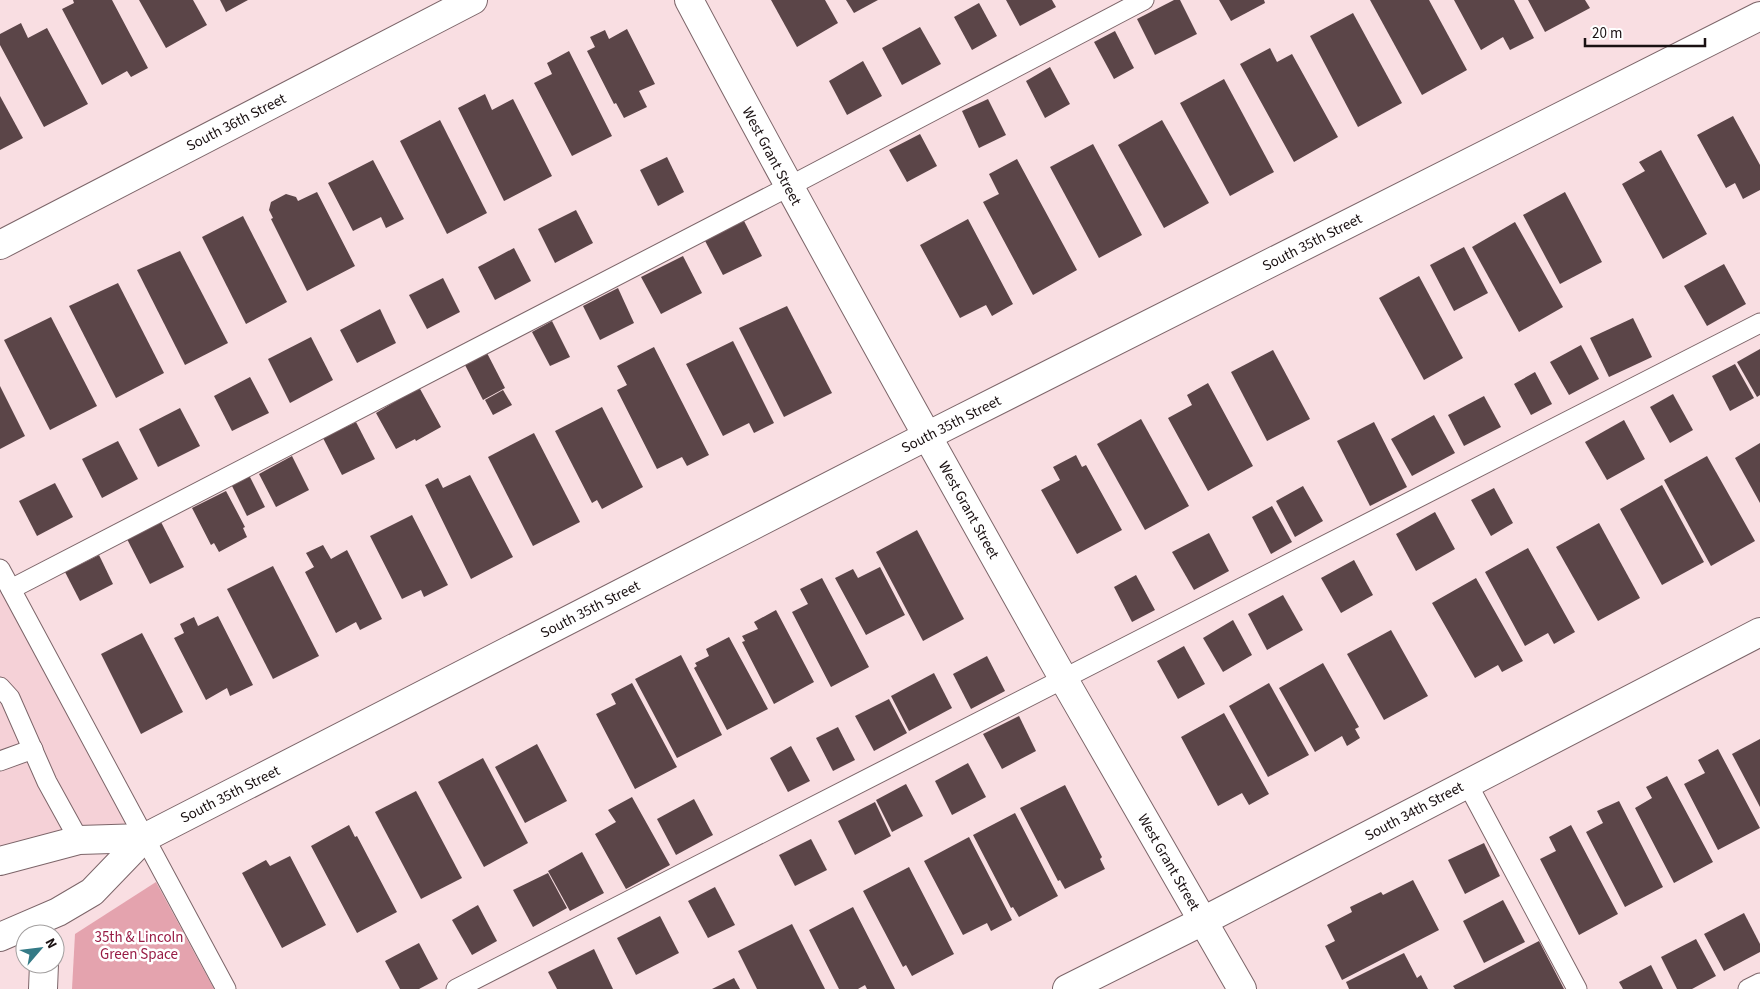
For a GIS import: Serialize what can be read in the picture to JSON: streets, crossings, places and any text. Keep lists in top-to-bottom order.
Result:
{
  "streets": {
    "street": [
      "South 36th Street",
      "West Grant Street",
      "South 35th Street",
      "South 34th Street"
    ]
  },
  "crossings": [
    ["West Grant Street", "South 35th Street"],
    ["West Grant Street", "South 34th Street"]
  ],
  "parks": ["35th & Lincoln Green Space"],
  "scale_bar": "20 m",
  "north": "top right"
}
